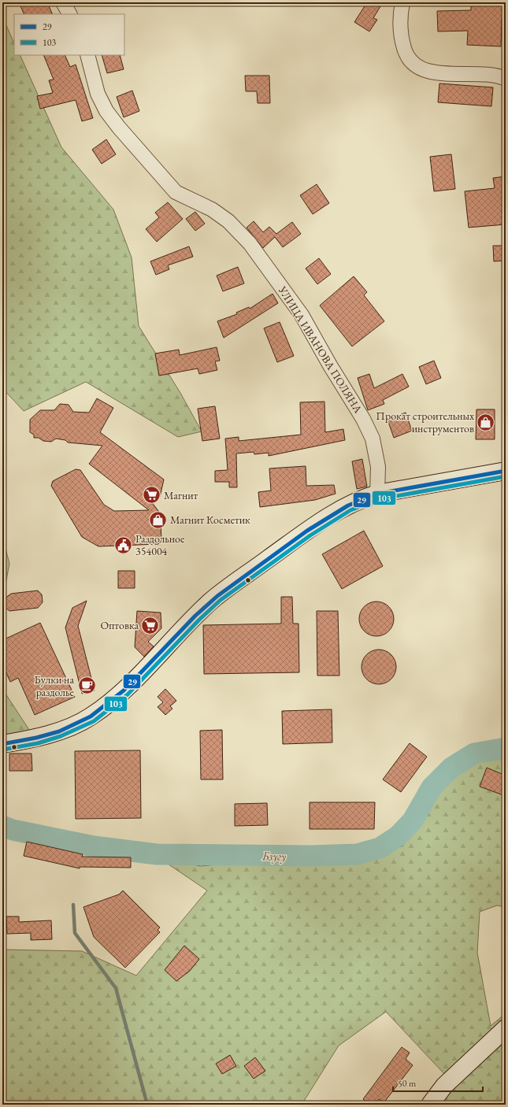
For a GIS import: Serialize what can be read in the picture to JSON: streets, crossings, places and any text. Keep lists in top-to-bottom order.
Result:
{
  "streets": {
    "street": ["УЛИЦА ИВАНОВА ПОЛЯНА"]
  },
  "water": ["Бзугу"],
  "places": {
    "shop": ["Прокат строительных инструментов", "Магнит Косметик"],
    "supermarket": ["Магнит", "Оптовка"],
    "public building": ["Раздольное 354004"],
    "cafe": ["Булки на раздолье"]
  },
  "lines": ["transit line 29", "transit line 103"],
  "legend": ["29", "103"],
  "scale_bar": "50 m"
}
